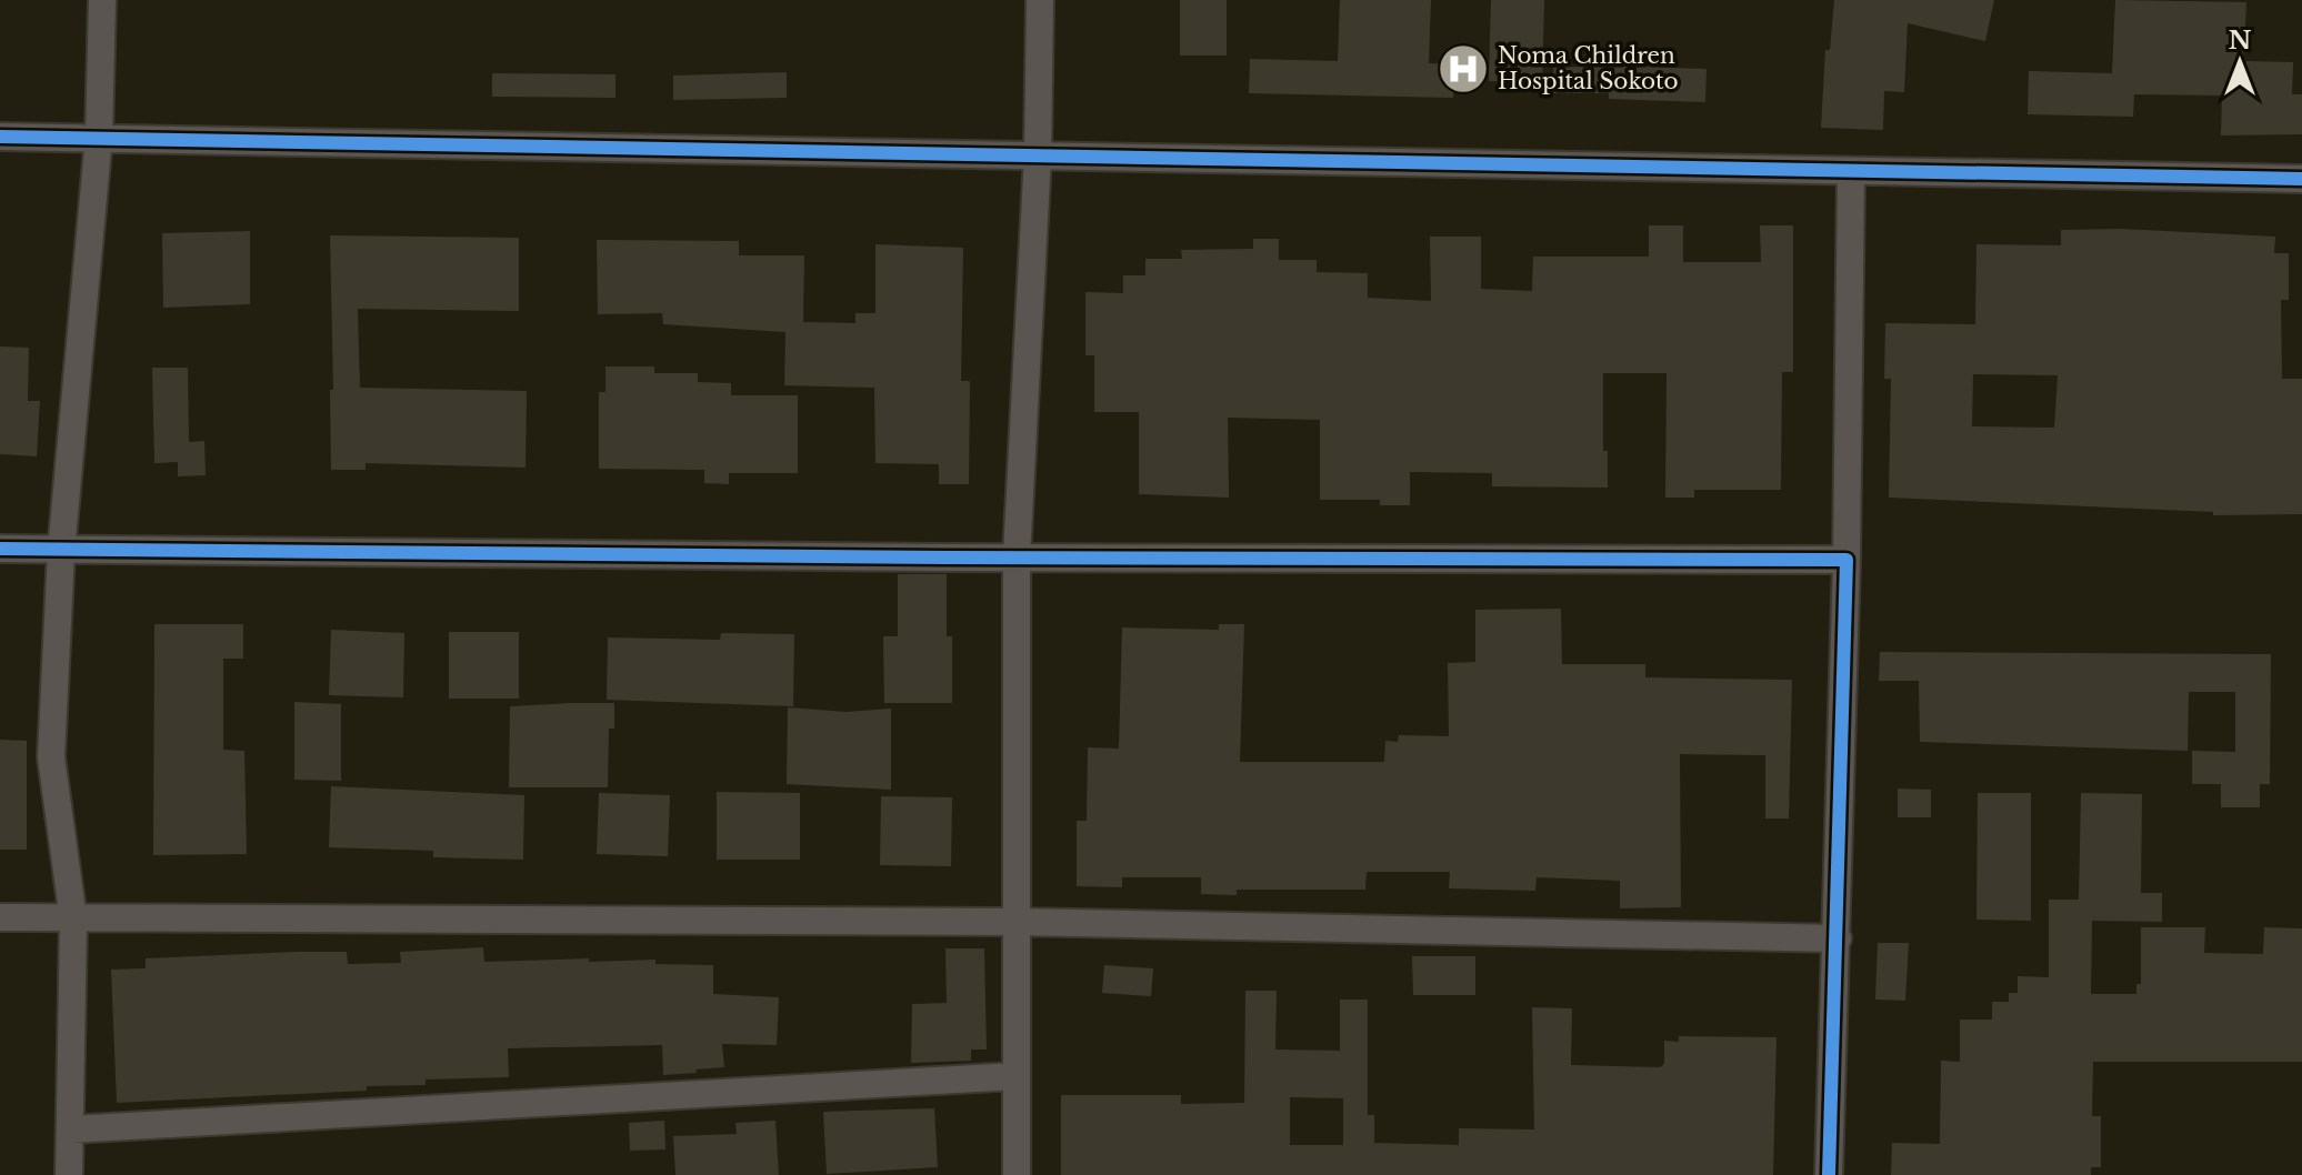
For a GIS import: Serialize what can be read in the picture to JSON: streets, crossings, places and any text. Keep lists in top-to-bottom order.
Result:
{
  "places": {
    "hospital": ["Noma Children Hospital Sokoto"]
  },
  "north": "top"
}
